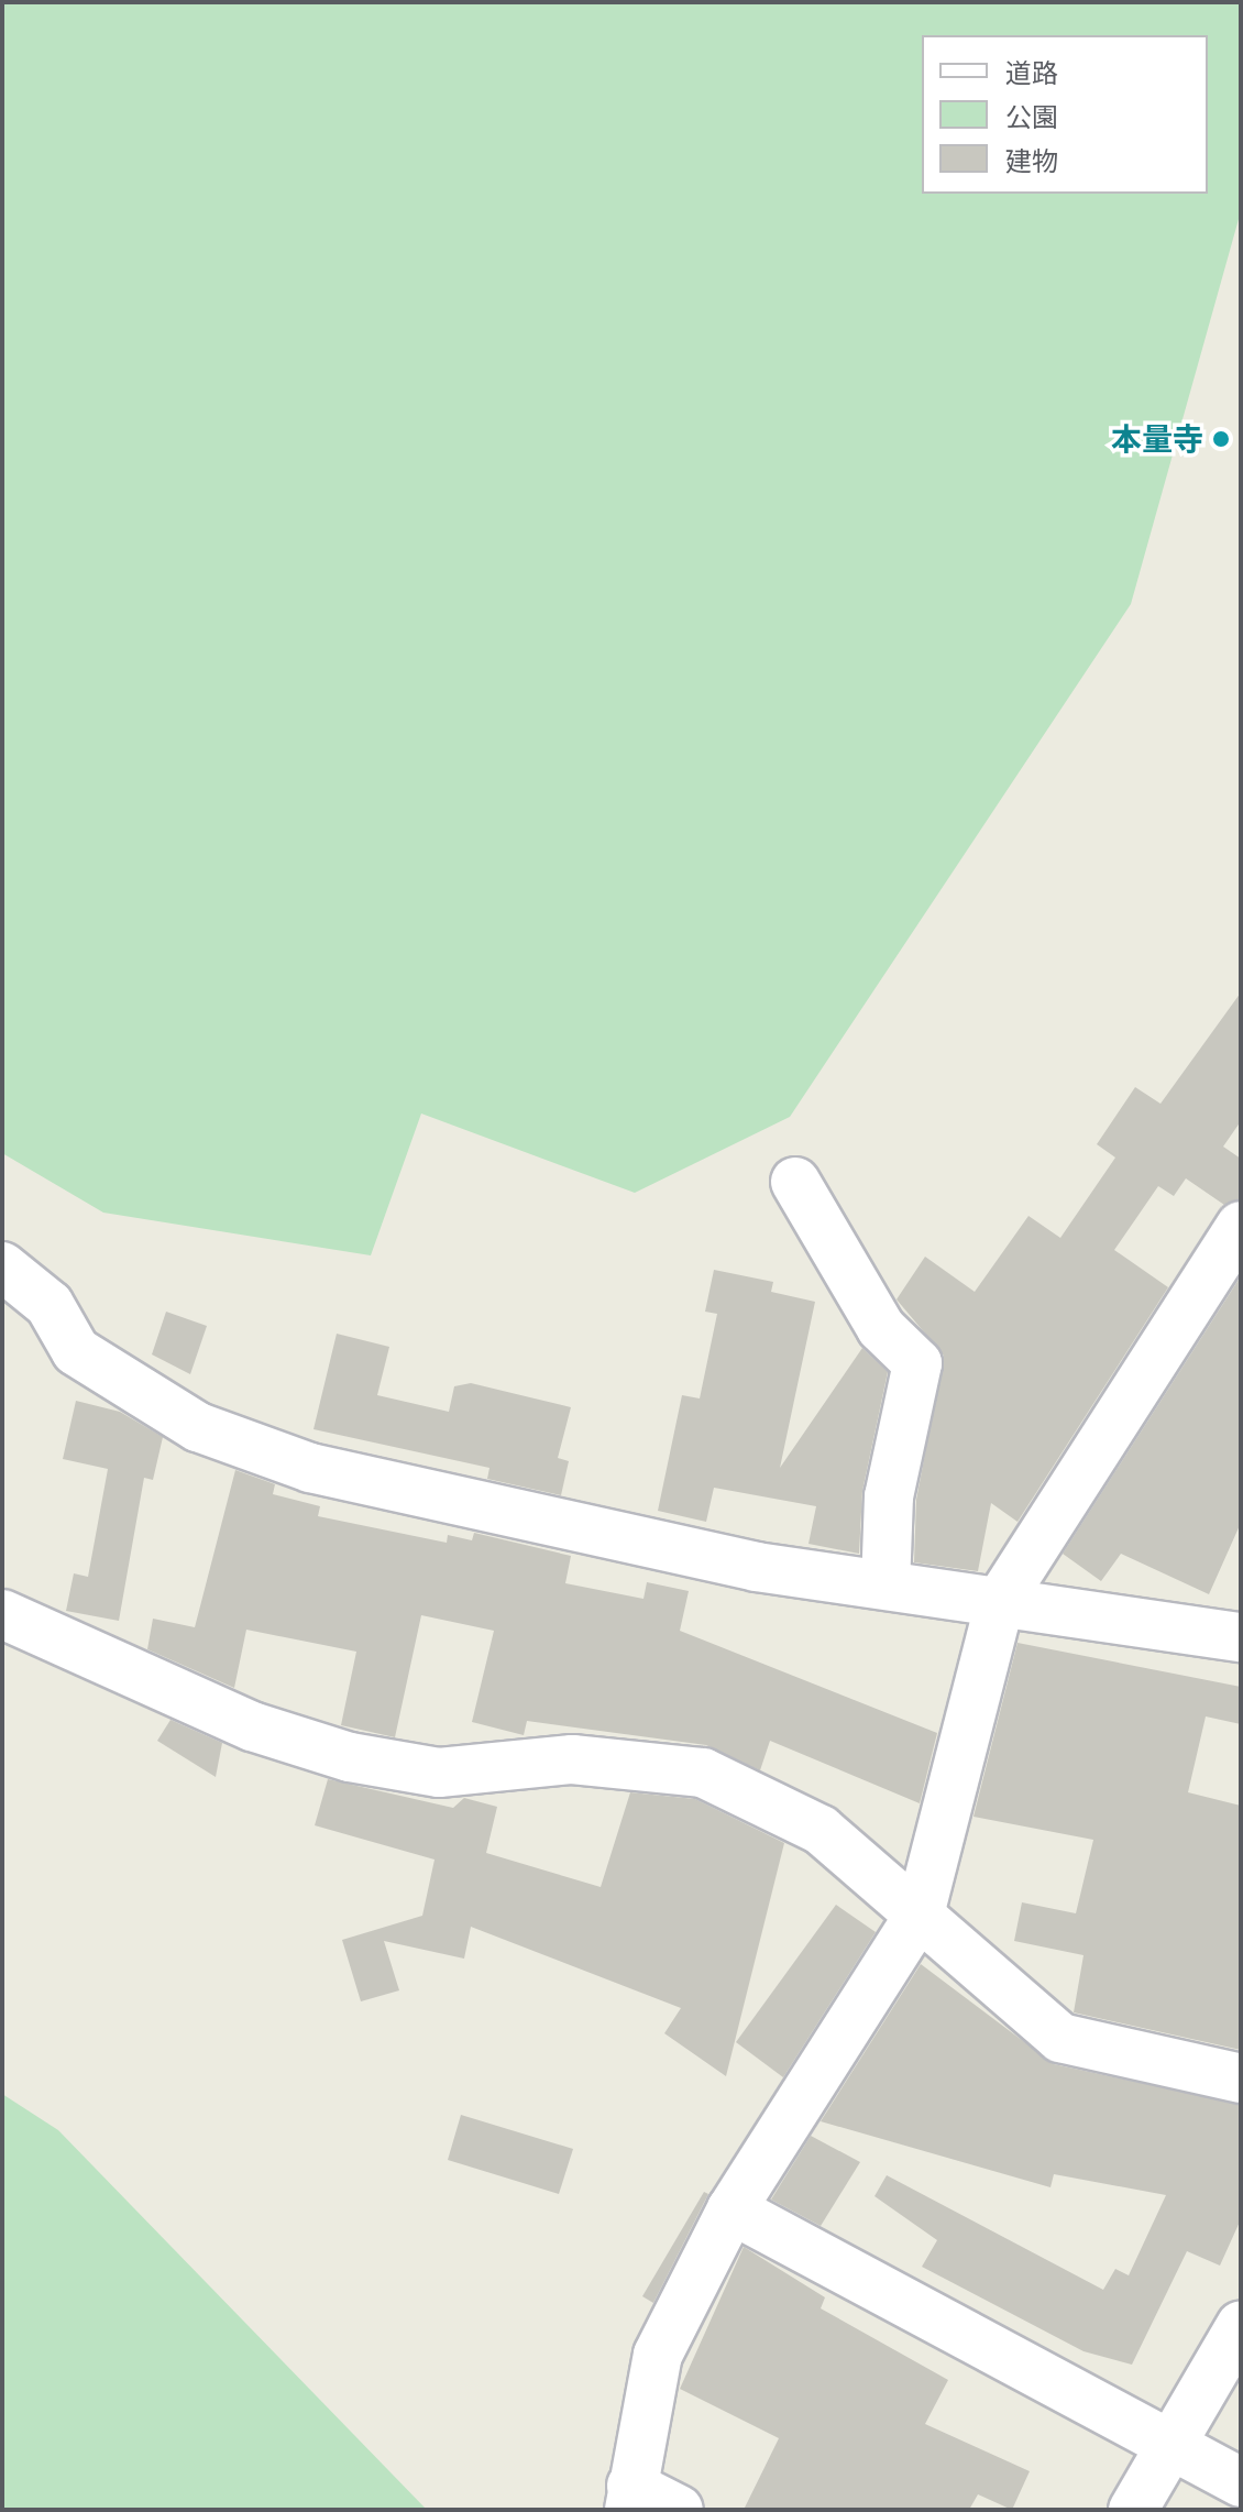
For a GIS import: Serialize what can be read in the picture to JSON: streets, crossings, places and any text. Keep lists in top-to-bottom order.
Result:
{
  "places": ["本量寺"],
  "legend": ["道路", "公園", "建物"]
}
